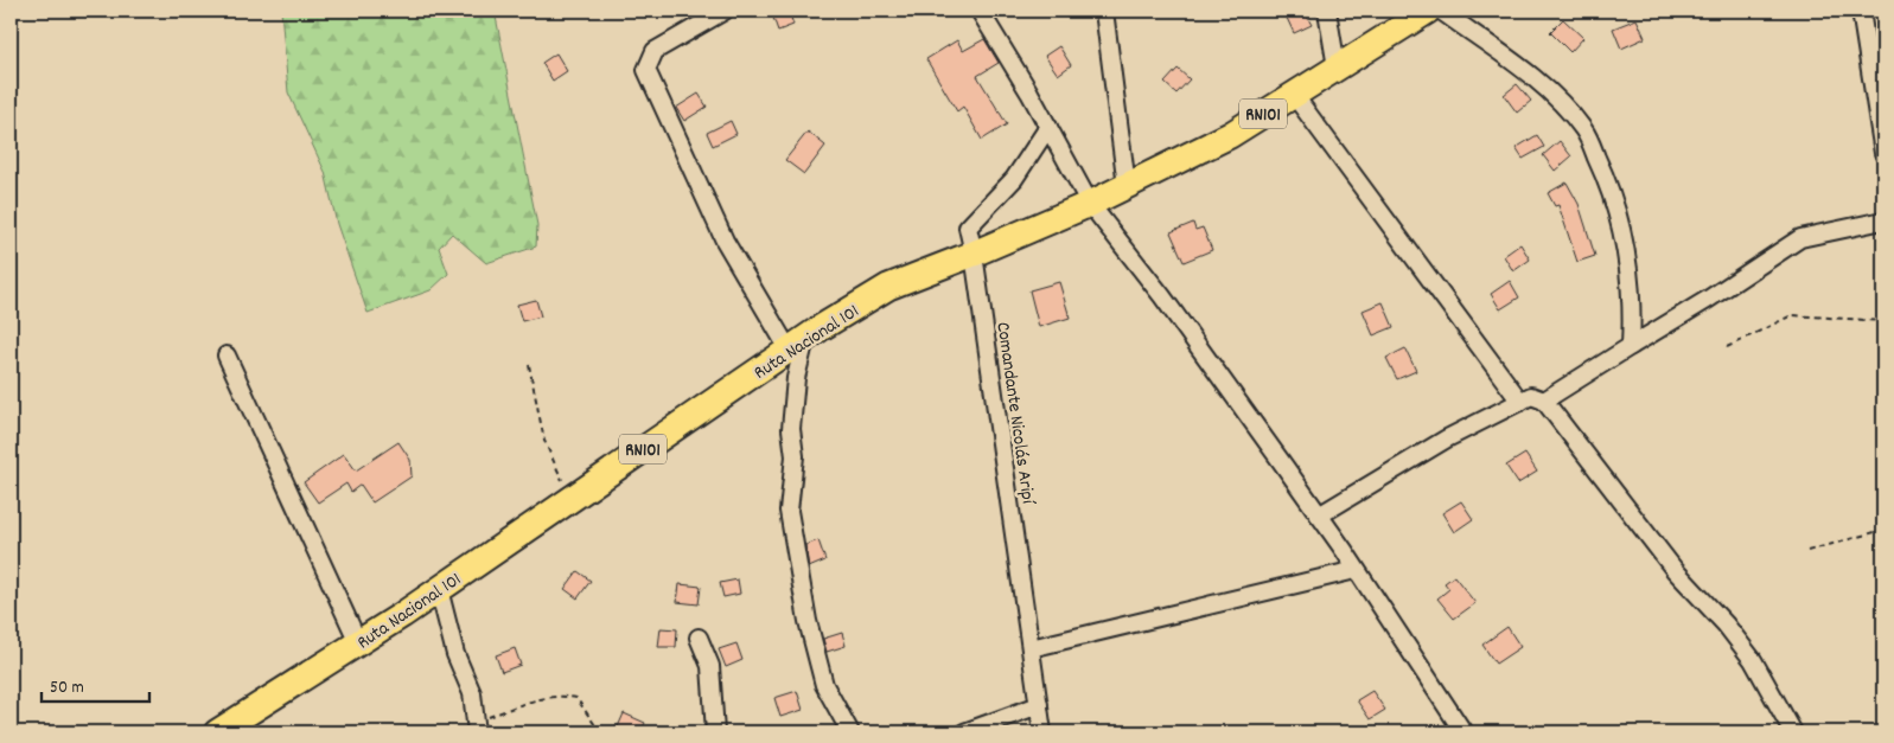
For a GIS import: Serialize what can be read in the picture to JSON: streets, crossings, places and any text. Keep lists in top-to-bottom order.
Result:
{
  "streets": {
    "main road": ["RN101", "Ruta Nacional 101"],
    "street": ["Comandante Nicolás Aripí"]
  },
  "crossings": [
    ["Ruta Nacional 101", "Comandante Nicolás Aripí"]
  ],
  "scale_bar": "50 m"
}
